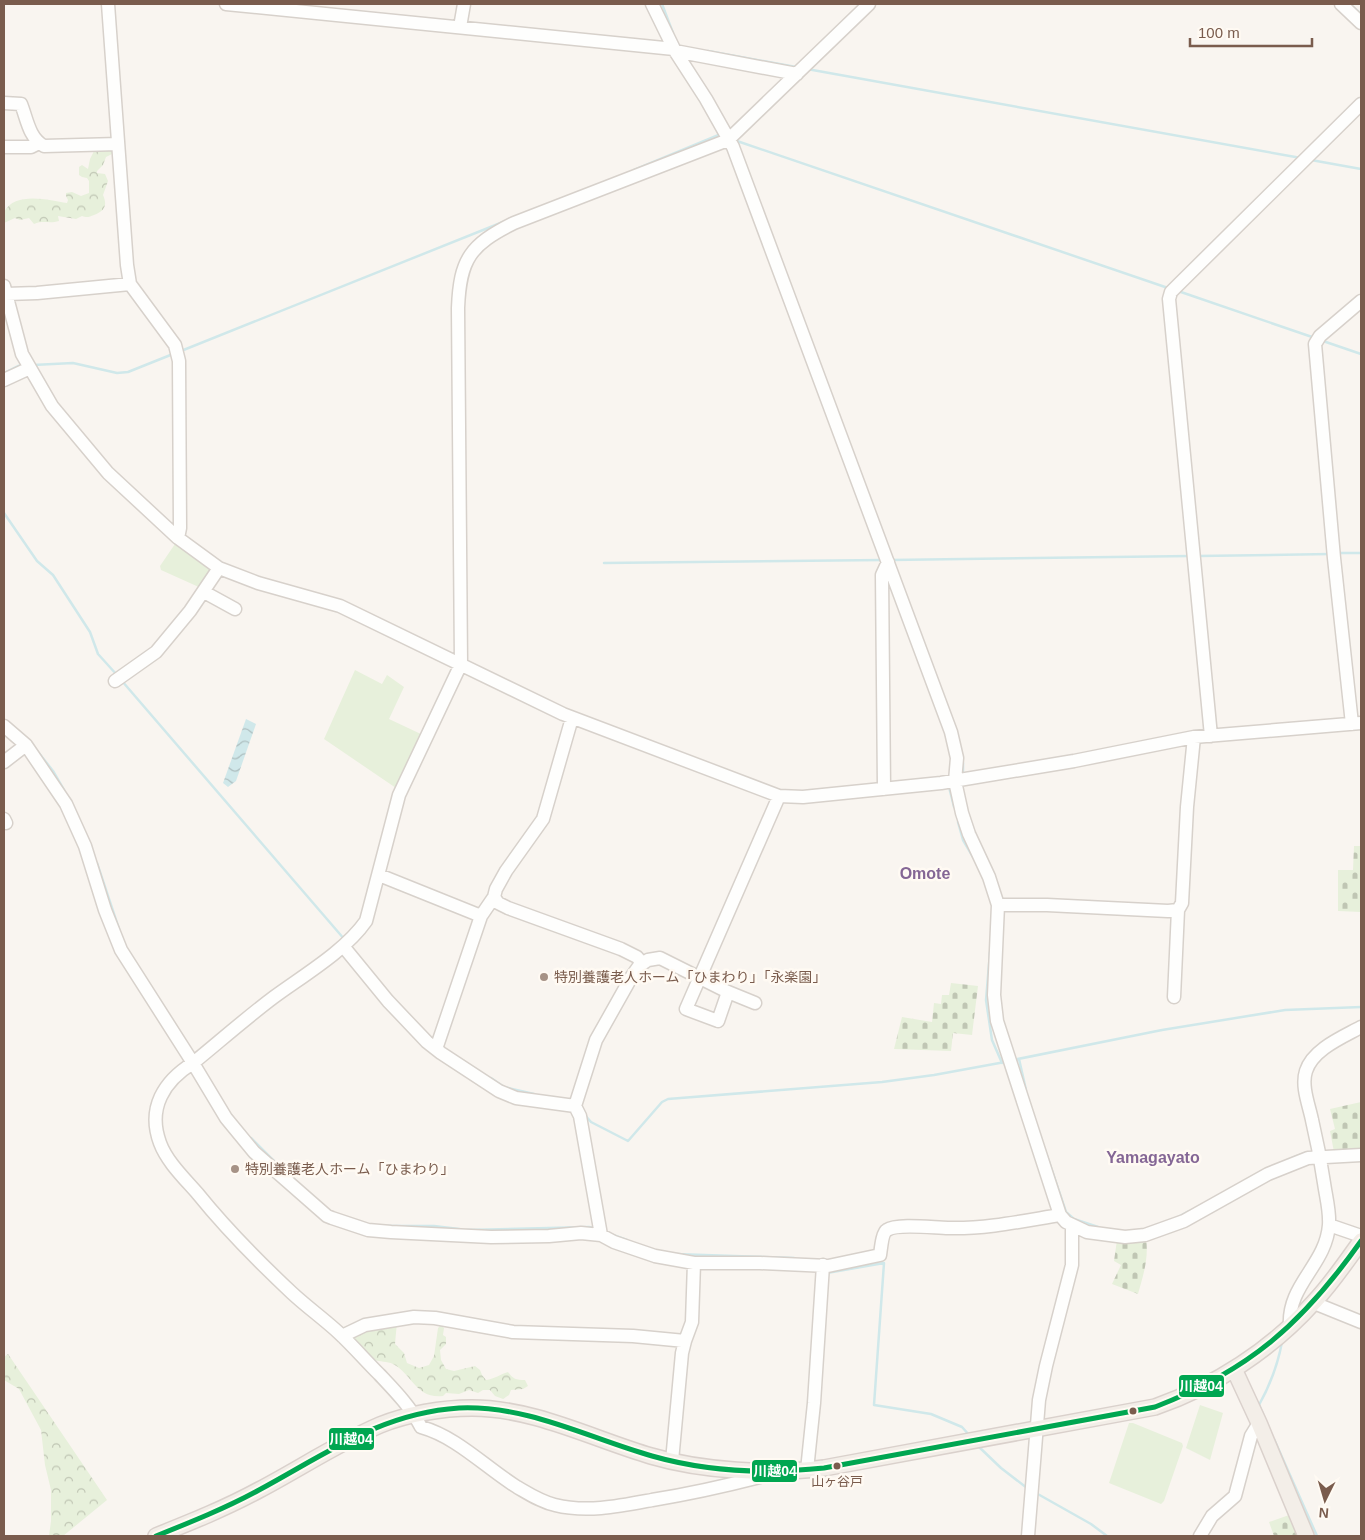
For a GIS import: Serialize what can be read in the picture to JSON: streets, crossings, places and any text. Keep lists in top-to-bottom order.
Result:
{
  "districts": ["Omote", "Yamagayato"],
  "places": ["特別養護老人ホーム「ひまわり」「永楽園」", "特別養護老人ホーム「ひまわり」", "山ヶ谷戸"],
  "lines": ["transit line 川越04"],
  "scale_bar": "100 m",
  "north": "bottom"
}
